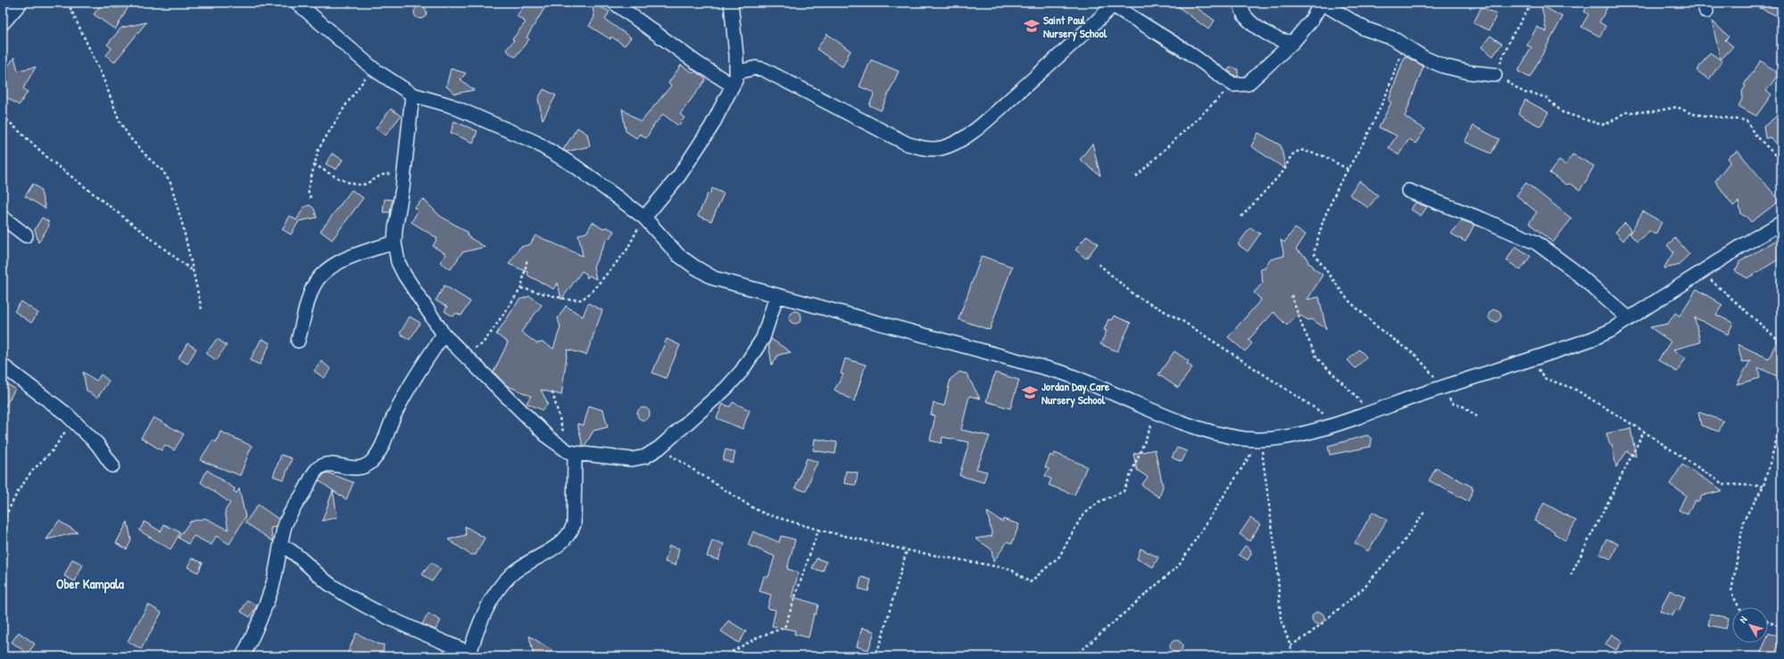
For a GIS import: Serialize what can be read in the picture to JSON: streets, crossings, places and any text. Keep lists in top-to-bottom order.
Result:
{
  "districts": ["Ober Kampala"],
  "places": {
    "school or university": ["Saint Paul Nursery School", "Jordan Day Care Nursery School"]
  },
  "north": "top left"
}
